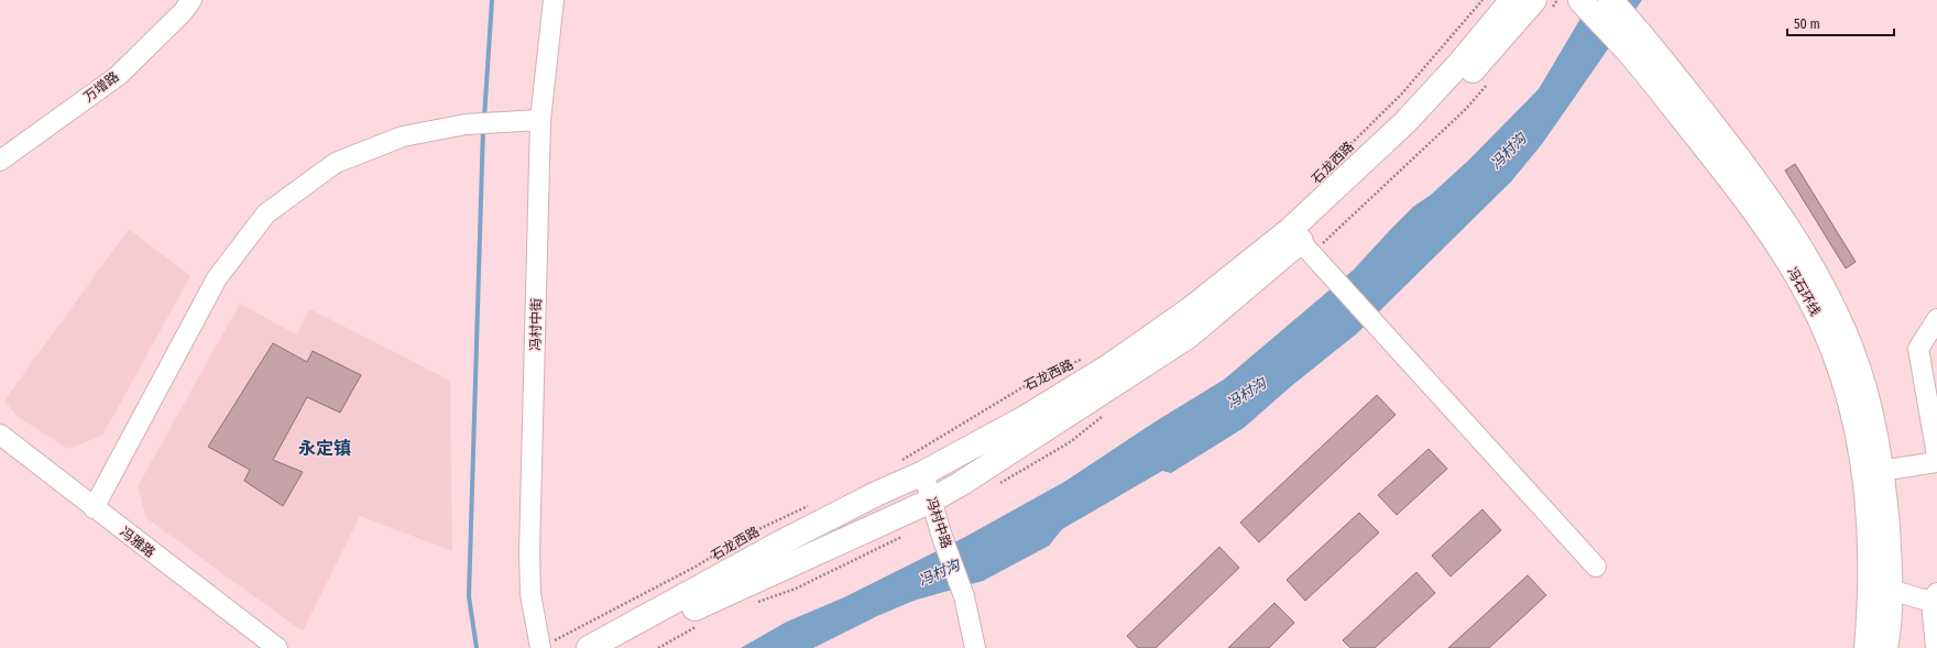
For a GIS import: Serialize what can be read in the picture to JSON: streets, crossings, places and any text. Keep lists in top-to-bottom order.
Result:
{
  "streets": {
    "main road": ["石龙西路", "冯石环线"],
    "street": [
      "万增路",
      "冯村中街",
      "冯村中路",
      "冯雅路"
    ]
  },
  "crossings": [
    ["石龙西路", "冯村中街"],
    ["石龙西路", "冯村中路"]
  ],
  "districts": ["永定镇"],
  "water": ["冯村沟"],
  "scale_bar": "50 m"
}
